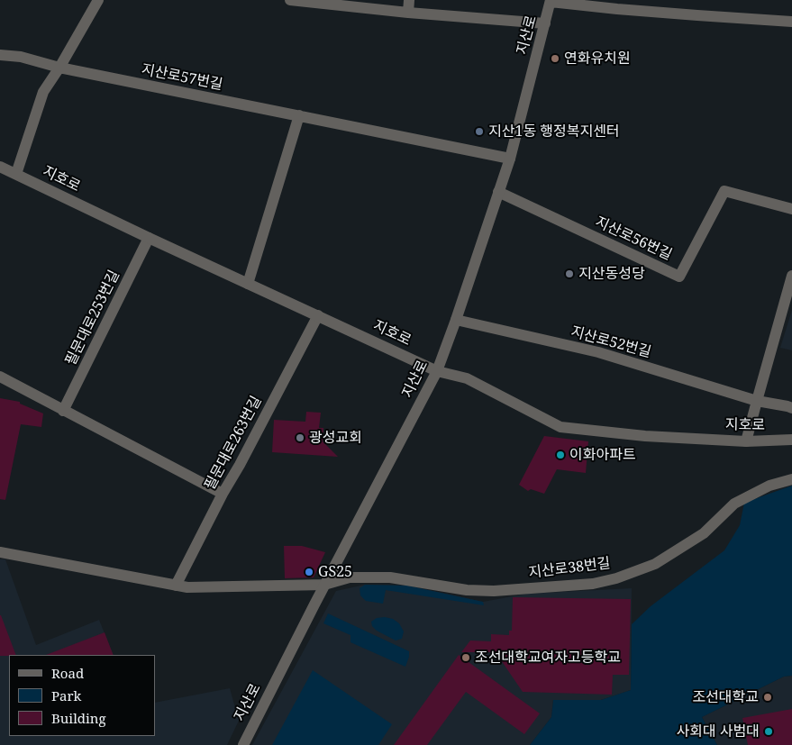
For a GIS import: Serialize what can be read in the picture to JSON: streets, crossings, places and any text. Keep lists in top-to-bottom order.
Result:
{
  "streets": {
    "street": [
      "지산로",
      "지산로57번길",
      "지호로",
      "지산로56번길",
      "필문대로253번길",
      "지산로52번길",
      "필문대로263번길",
      "지산로38번길"
    ]
  },
  "crossings": [
    ["지산로", "지산로57번길"],
    ["지산로", "지호로"],
    ["지산로", "지산로56번길"],
    ["지산로", "지산로52번길"],
    ["지산로", "지산로38번길"],
    ["지호로", "필문대로253번길"],
    ["지호로", "필문대로263번길"]
  ],
  "places": [
    "연화유치원",
    "지산1동 행정복지센터",
    "지산동성당",
    "광성교회",
    "이화아파트",
    "GS25",
    "조선대학교여자고등학교",
    "조선대학교",
    "사회대 사범대"
  ],
  "legend": ["Road", "Park", "Building"]
}
